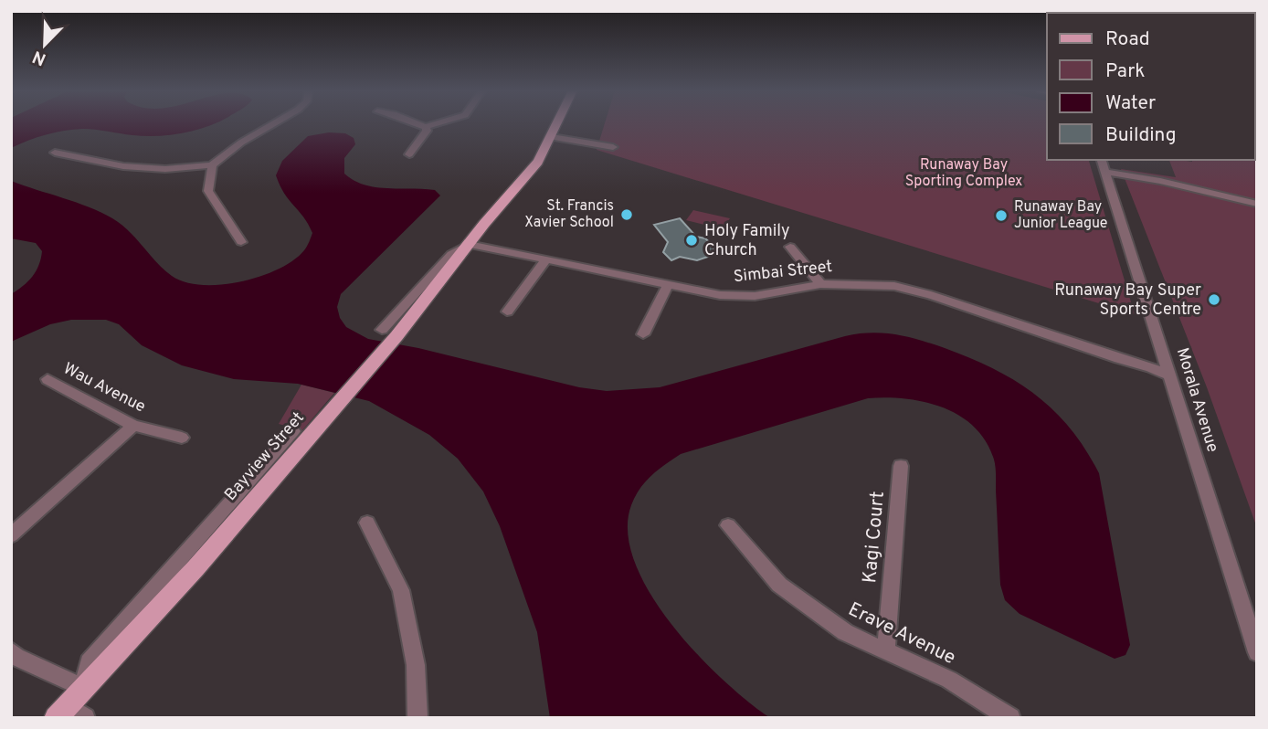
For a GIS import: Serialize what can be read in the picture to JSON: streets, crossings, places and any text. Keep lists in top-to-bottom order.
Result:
{
  "streets": {
    "main road": ["Bayview Street"],
    "street": [
      "Simbai Street",
      "Wau Avenue",
      "Morala Avenue",
      "Kagi Court",
      "Erave Avenue"
    ]
  },
  "crossings": [
    ["Simbai Street", "Morala Avenue"],
    ["Simbai Street", "Bayview Street"],
    ["Kagi Court", "Erave Avenue"]
  ],
  "parks": ["Runaway Bay Sporting Complex"],
  "places": [
    "St. Francis Xavier School",
    "Runaway Bay Junior League",
    "Holy Family Church",
    "Runaway Bay Super Sports Centre"
  ],
  "legend": [
    "Road",
    "Park",
    "Water",
    "Building"
  ],
  "north": "bottom left"
}
